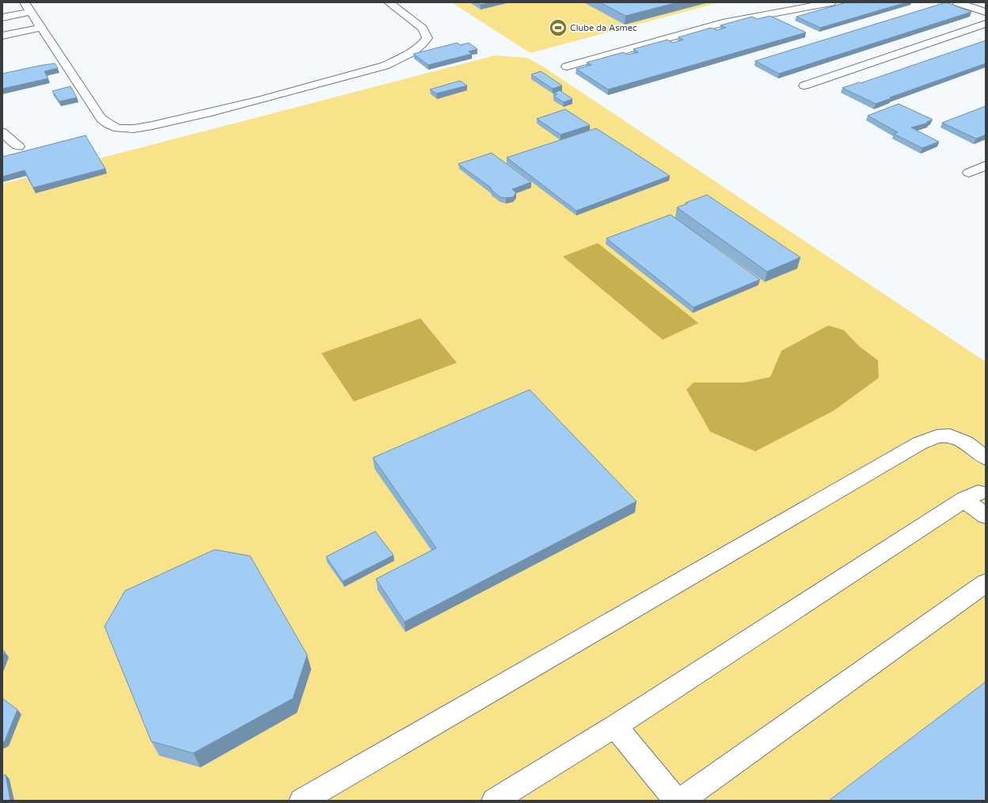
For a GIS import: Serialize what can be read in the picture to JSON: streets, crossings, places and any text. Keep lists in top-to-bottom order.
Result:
{
  "places": {
    "sports": ["Clube da Asmec"]
  }
}
